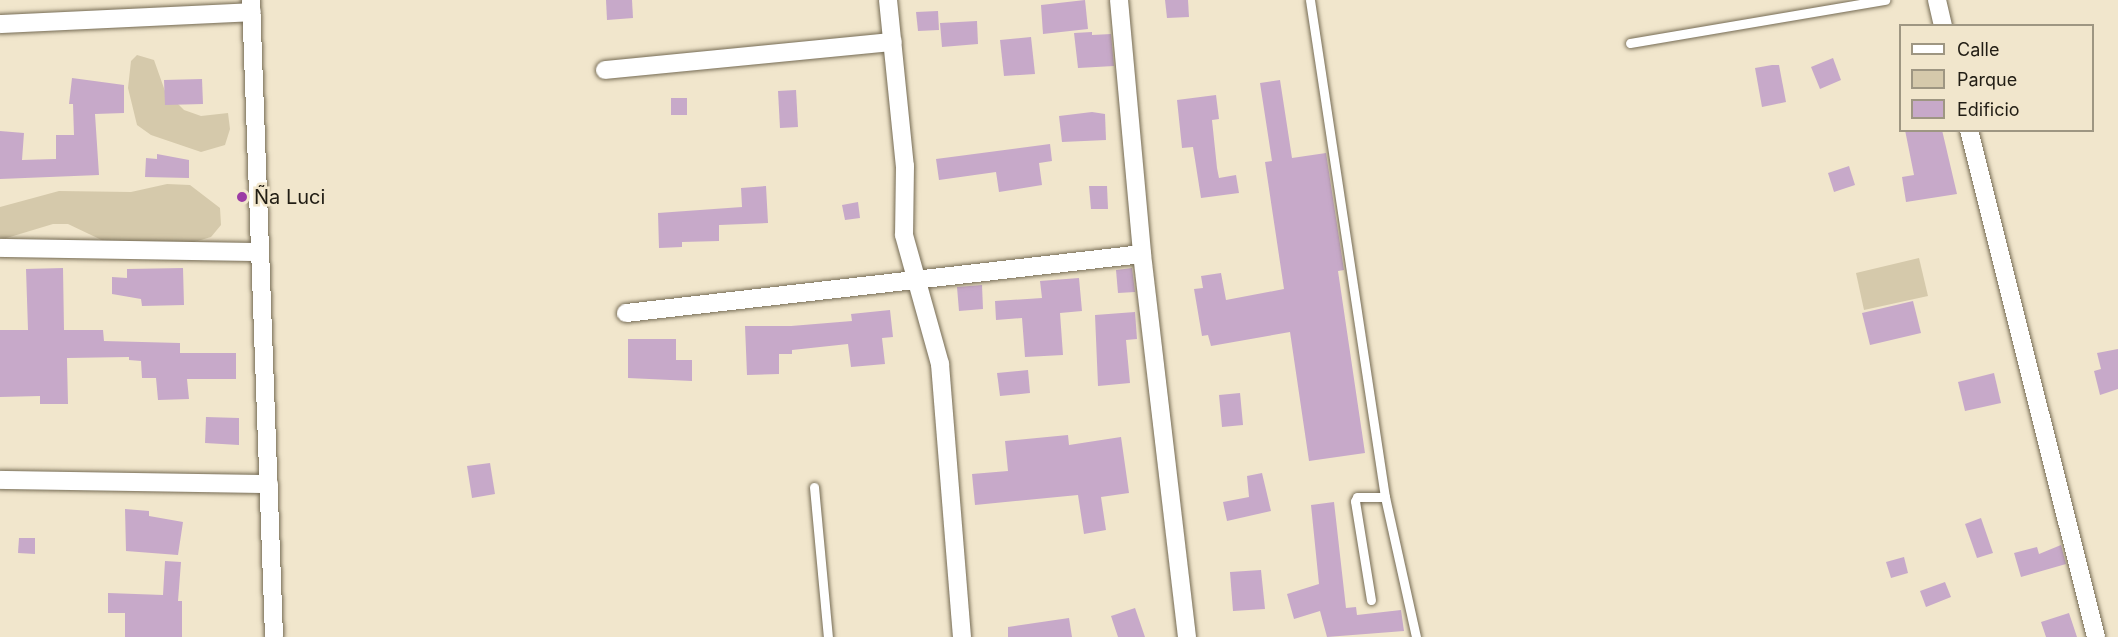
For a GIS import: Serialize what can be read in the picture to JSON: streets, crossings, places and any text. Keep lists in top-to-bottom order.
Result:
{
  "places": ["Ña Luci"],
  "legend": ["Calle", "Parque", "Edificio"]
}
